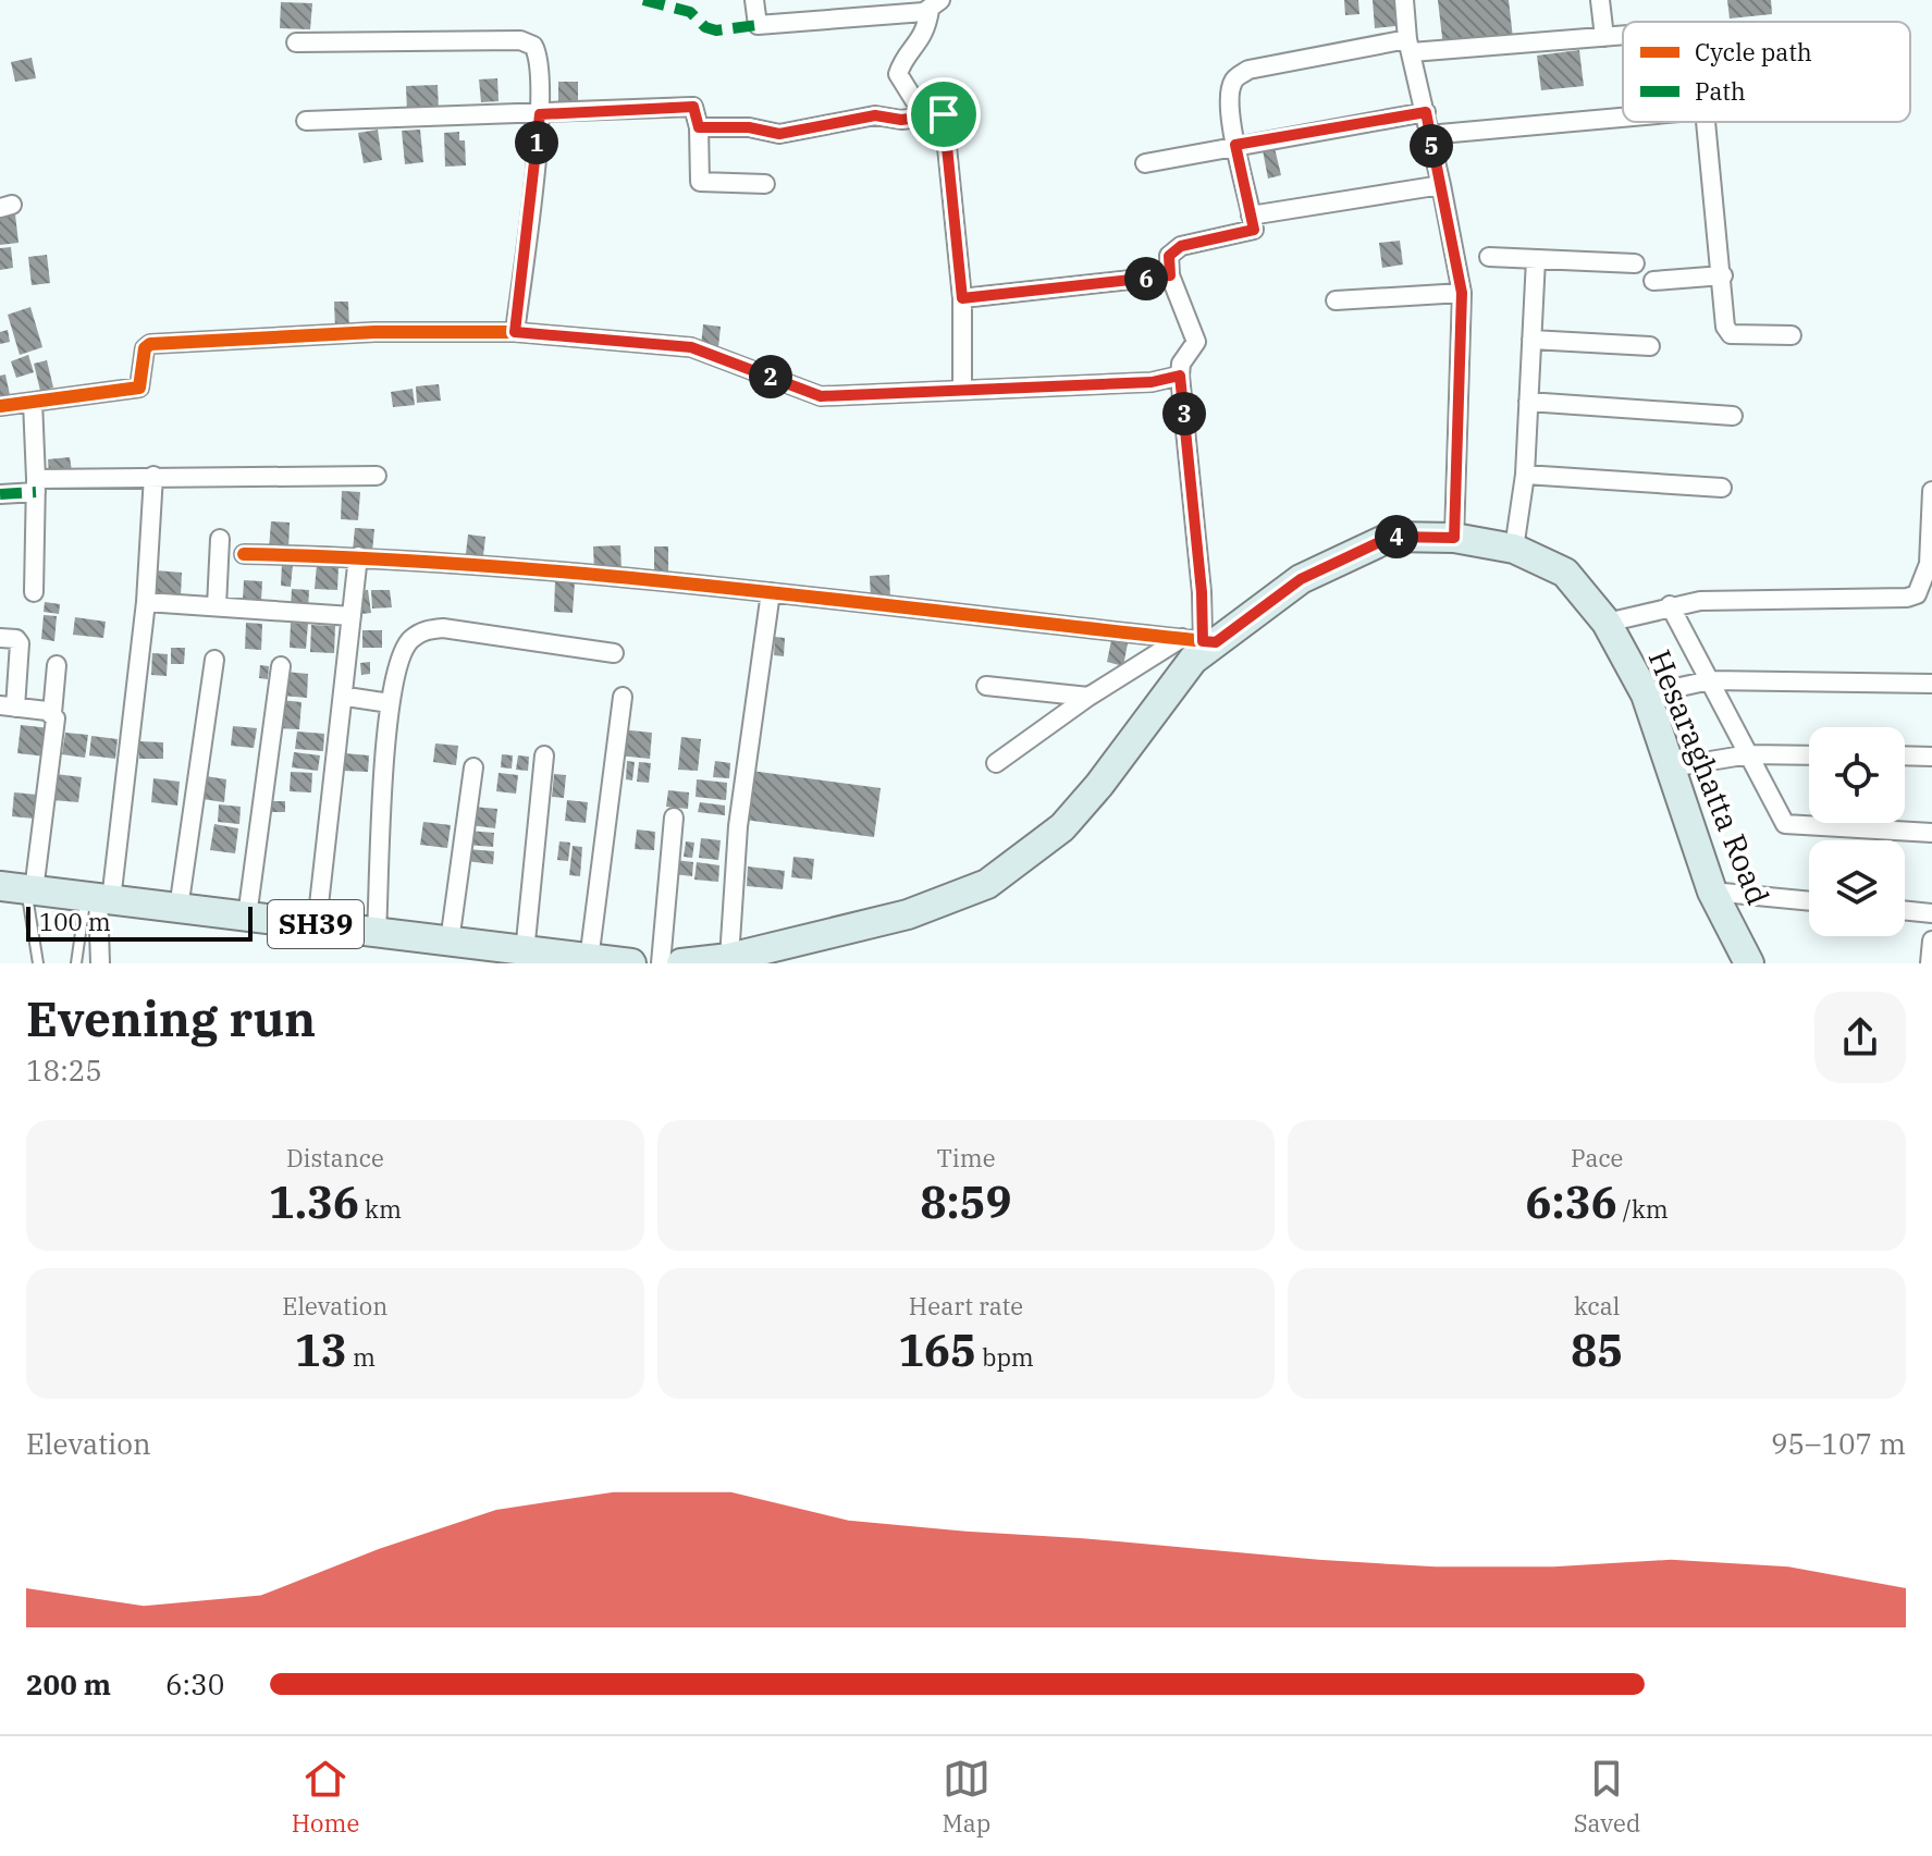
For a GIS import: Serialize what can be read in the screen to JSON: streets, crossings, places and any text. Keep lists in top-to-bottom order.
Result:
{
  "streets": {
    "main road": ["Hesaraghatta Road", "SH39"]
  },
  "legend": ["Cycle path", "Path"],
  "scale_bar": "100 m",
  "page": {
    "pins": [
      "1",
      "5",
      "6",
      "2",
      "3",
      "4"
    ],
    "scale": "100 m",
    "heading": ["Evening run", "18:25"],
    "stats": [
      ["Distance", "1.36 km"],
      ["Time", "8:59"],
      ["Pace", "6:36 /km"],
      ["Elevation", "13 m"],
      ["Heart rate", "165 bpm"],
      ["kcal", "85"]
    ],
    "chart": ["Elevation", "95–107 m"],
    "list": [
      {
        "name": "200 m",
        "note": "6:30"
      }
    ],
    "tabs": ["Home", "Map", "Saved"]
  }
}
